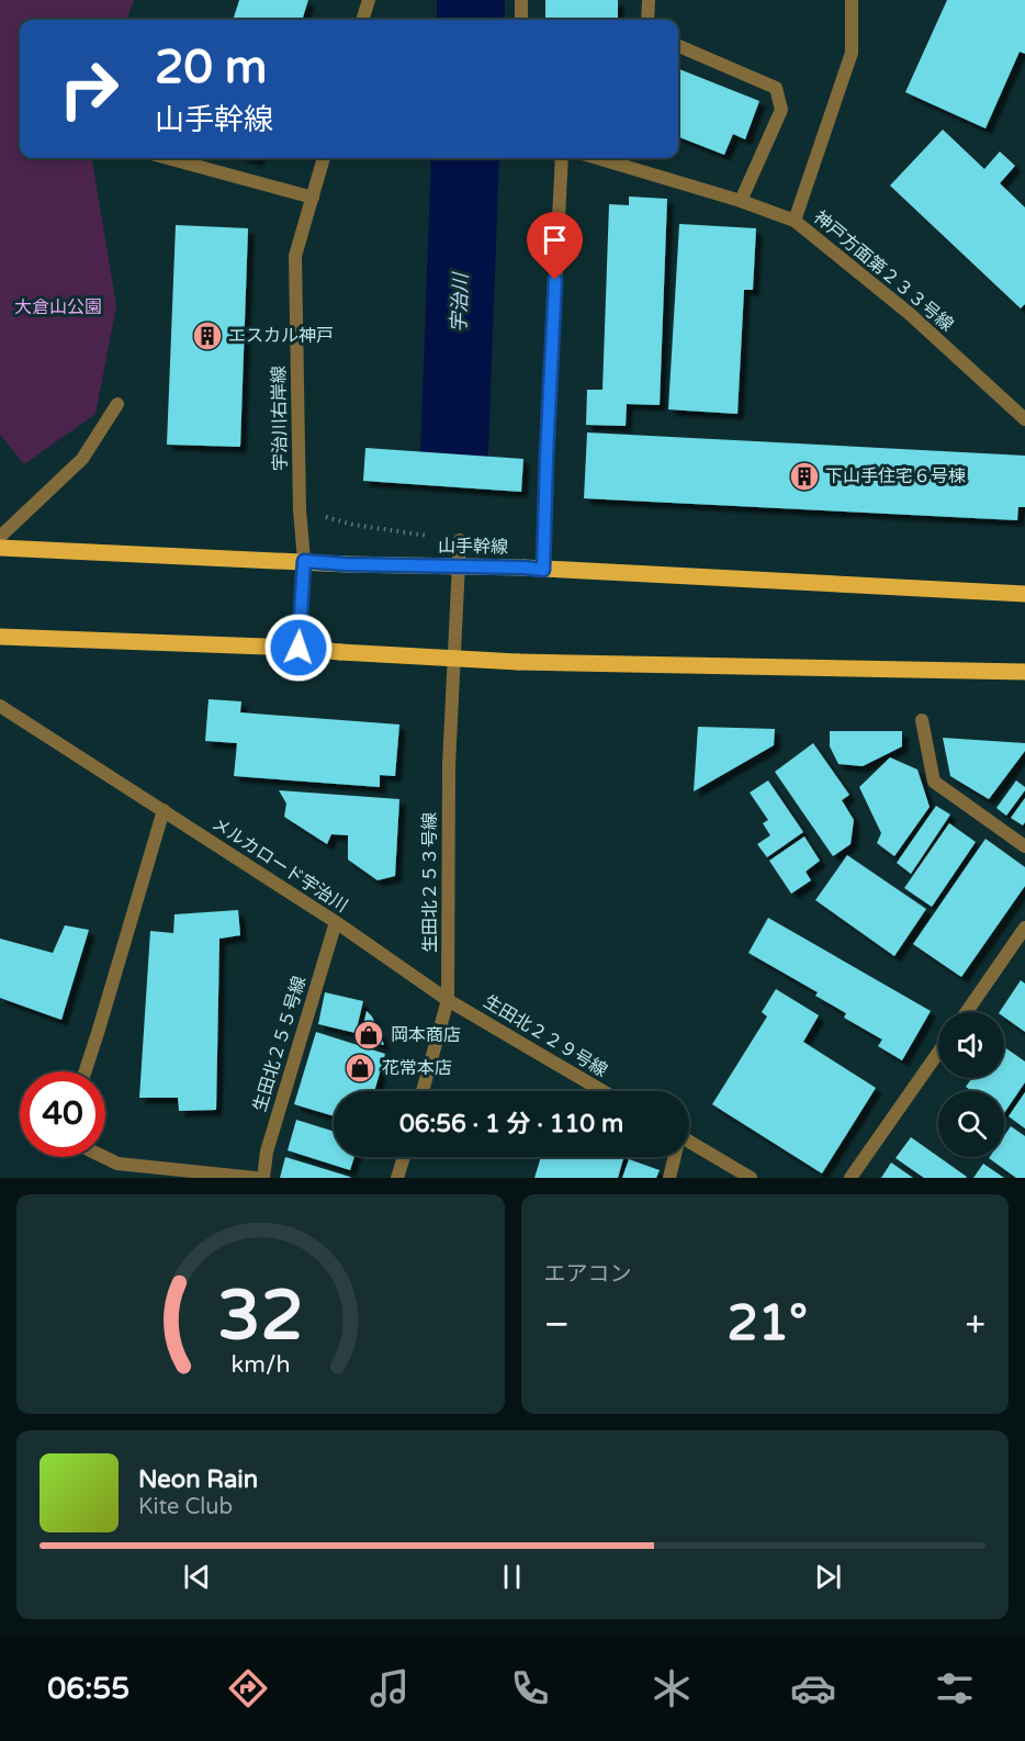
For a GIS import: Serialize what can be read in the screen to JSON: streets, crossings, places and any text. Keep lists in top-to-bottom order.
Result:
{
  "streets": {
    "main road": ["山手幹線"],
    "street": [
      "神戸方面第２３３号線",
      "宇治川右岸線",
      "メルカロード宇治川",
      "生田北２５３号線",
      "生田北２２９号線",
      "生田北２５５号線"
    ]
  },
  "crossings": [
    ["宇治川右岸線", "山手幹線"],
    ["メルカロード宇治川", "生田北２５３号線"],
    ["メルカロード宇治川", "生田北２２９号線"],
    ["メルカロード宇治川", "生田北２５５号線"],
    ["生田北２５３号線", "生田北２２９号線"]
  ],
  "water": ["宇治川"],
  "parks": ["大倉山公園"],
  "places": {
    "building": ["エスカル神戸", "下山手住宅６号棟"],
    "shop": ["岡本商店", "花常本店"]
  },
  "page": {
    "turn": ["20 m", "山手幹線"],
    "limit": "40",
    "trip": "06:56 · 1 分 · 110 m",
    "tile": "エアコン",
    "heat": ["−", "21°", "+"],
    "song": ["Neon Rain", "Kite Club"],
    "tabs": "06:55",
    "gauge": ["32", "km/h"]
  }
}
